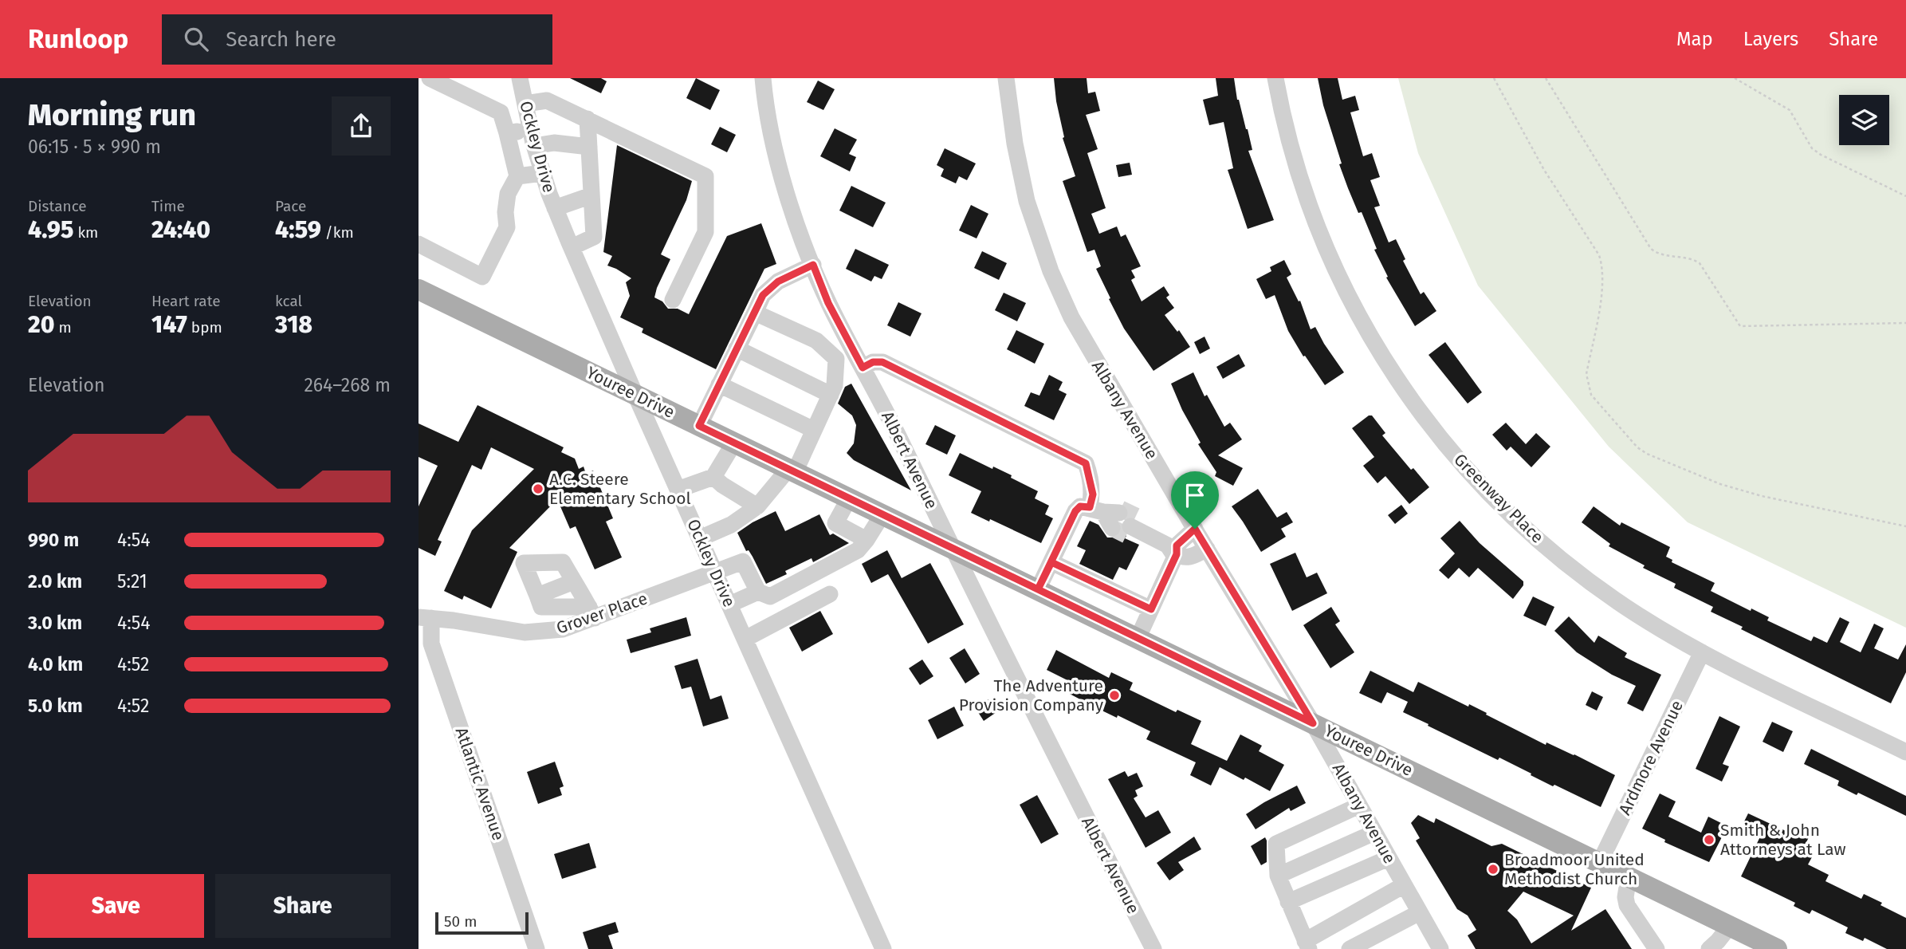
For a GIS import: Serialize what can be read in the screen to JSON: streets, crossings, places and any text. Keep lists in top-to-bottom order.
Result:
{
  "streets": {
    "main road": ["Youree Drive"],
    "street": [
      "Ockley Drive",
      "Albany Avenue",
      "Albert Avenue",
      "Greenway Place",
      "Grover Place",
      "Ardmore Avenue",
      "Atlantic Avenue"
    ]
  },
  "crossings": [
    ["Ockley Drive", "Youree Drive"],
    ["Ockley Drive", "Grover Place"],
    ["Youree Drive", "Albany Avenue"],
    ["Youree Drive", "Albert Avenue"],
    ["Youree Drive", "Ardmore Avenue"],
    ["Greenway Place", "Ardmore Avenue"],
    ["Grover Place", "Atlantic Avenue"]
  ],
  "places": [
    "A.C. Steere Elementary School",
    "The Adventure Provision Company",
    "Smith & John Attorneys at Law",
    "Broadmoor United Methodist Church"
  ],
  "scale_bar": "50 m",
  "page": {
    "header": "Runloop",
    "search": "Search here",
    "nav": ["Map", "Layers", "Share"],
    "heading": ["Morning run", "06:15 · 5 × 990 m"],
    "stats": [
      ["Distance", "4.95 km"],
      ["Time", "24:40"],
      ["Pace", "4:59 /km"],
      ["Elevation", "20 m"],
      ["Heart rate", "147 bpm"],
      ["kcal", "318"]
    ],
    "chart": ["Elevation", "264–268 m"],
    "list": [
      {
        "name": "990 m",
        "note": "4:54"
      },
      {
        "name": "2.0 km",
        "note": "5:21"
      },
      {
        "name": "3.0 km",
        "note": "4:54"
      },
      {
        "name": "4.0 km",
        "note": "4:52"
      },
      {
        "name": "5.0 km",
        "note": "4:52"
      }
    ],
    "buttons": ["Save", "Share"],
    "scale": "50 m"
  }
}
